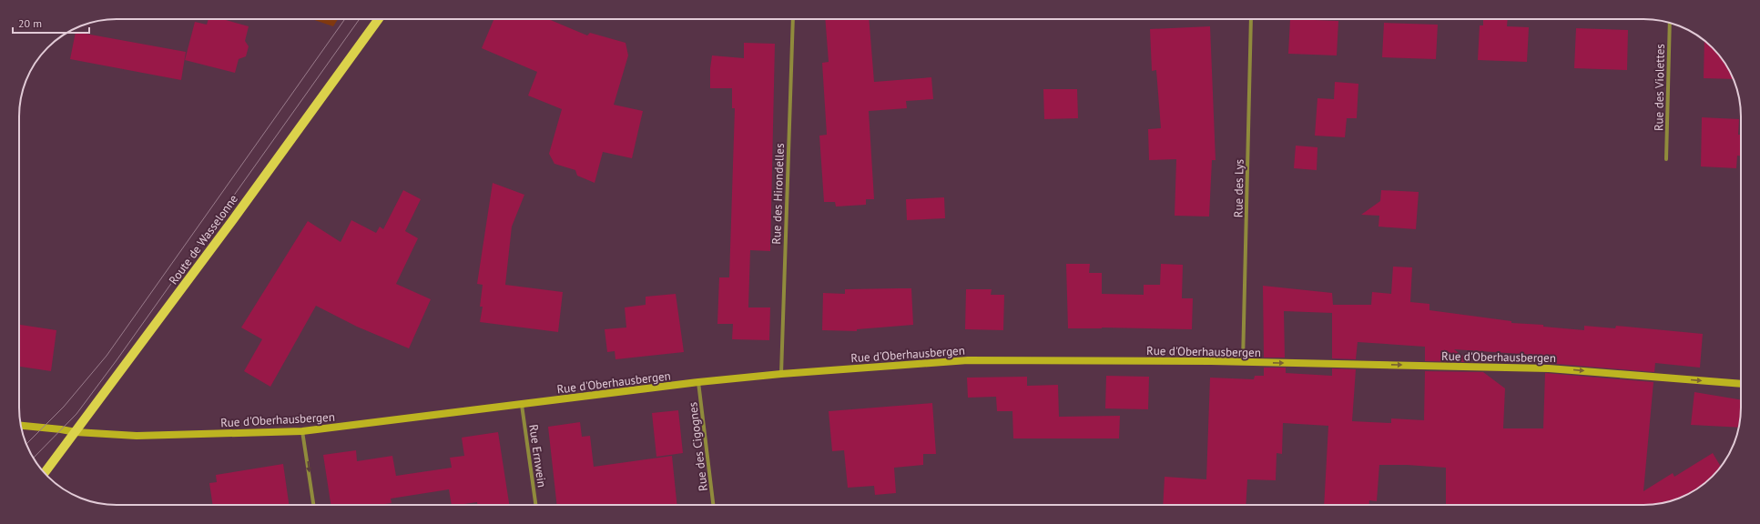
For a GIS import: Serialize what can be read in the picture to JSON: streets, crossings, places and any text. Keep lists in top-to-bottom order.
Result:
{
  "streets": {
    "main road": ["Route de Wasselonne"],
    "street": [
      "Rue des Violettes",
      "Rue des Lys",
      "Rue des Hirondelles",
      "Rue d'Oberhausbergen",
      "Rue des Cigognes",
      "Rue Ernwein"
    ]
  },
  "crossings": [
    ["Rue des Lys", "Rue d'Oberhausbergen"],
    ["Rue des Hirondelles", "Rue d'Oberhausbergen"],
    ["Route de Wasselonne", "Rue d'Oberhausbergen"],
    ["Rue d'Oberhausbergen", "Rue des Cigognes"],
    ["Rue d'Oberhausbergen", "Rue Ernwein"]
  ],
  "scale_bar": "20 m"
}
